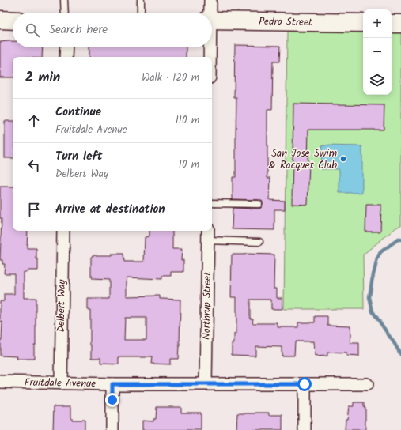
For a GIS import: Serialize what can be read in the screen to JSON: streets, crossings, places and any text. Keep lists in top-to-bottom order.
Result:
{
  "streets": {
    "street": [
      "Pedro Street",
      "Delbert Way",
      "Northrup Street",
      "Fruitdale Avenue"
    ]
  },
  "crossings": [
    ["Delbert Way", "Fruitdale Avenue"],
    ["Northrup Street", "Fruitdale Avenue"]
  ],
  "places": ["San Jose Swim & Racquet Club"],
  "page": {
    "map_buttons": ["+", "−"],
    "search": "Search here",
    "heading": ["2 min", "Walk · 120 m"],
    "list": [
      ["Continue", "Fruitdale Avenue", "110 m"],
      ["Turn left", "Delbert Way", "10 m"],
      "Arrive at destination"
    ]
  }
}
